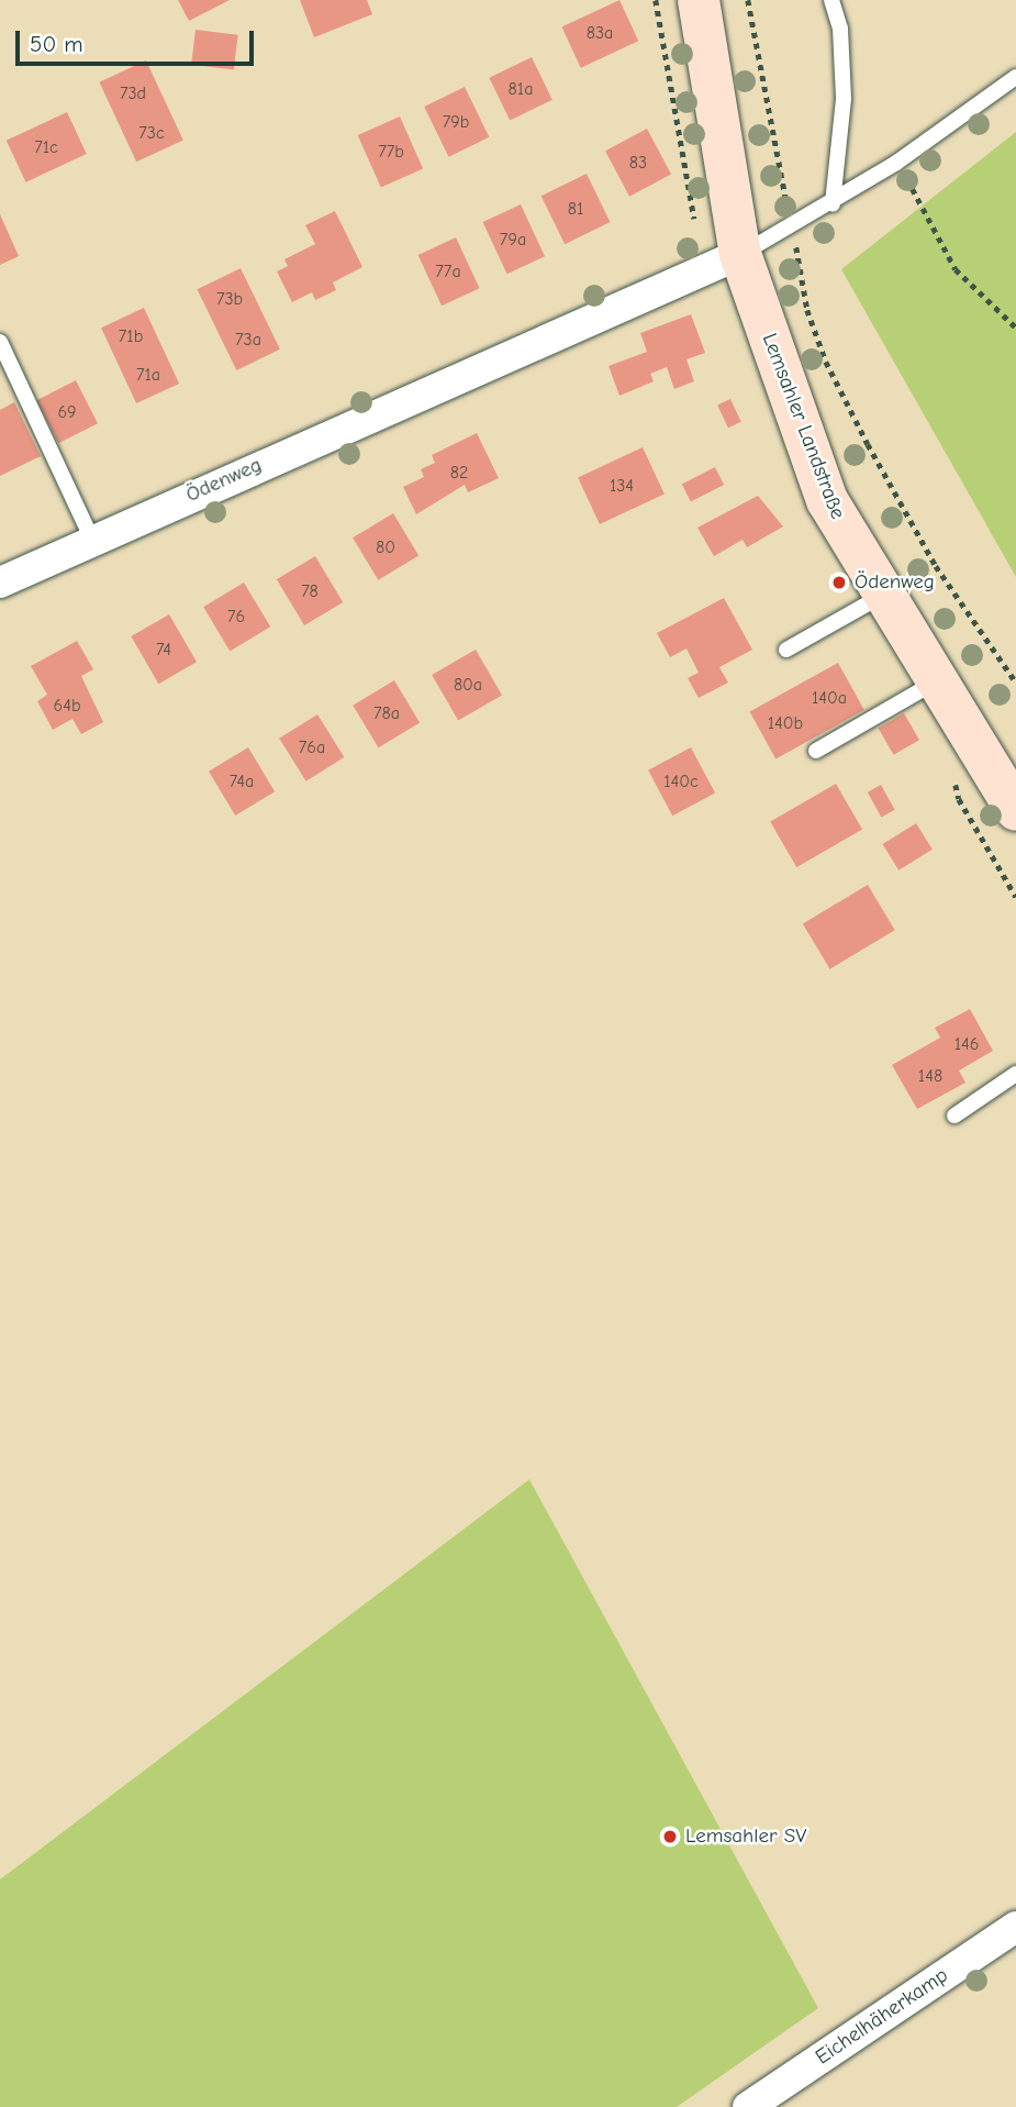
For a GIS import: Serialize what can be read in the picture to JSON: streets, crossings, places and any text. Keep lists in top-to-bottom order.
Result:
{
  "streets": {
    "main road": ["Lemsahler Landstraße"],
    "street": ["Ödenweg", "Eichelhäherkamp"]
  },
  "crossings": [
    ["Lemsahler Landstraße", "Ödenweg"]
  ],
  "places": ["Ödenweg", "Lemsahler SV"],
  "house_numbers": [
    "83a",
    "81a",
    "73d",
    "79b",
    "73c",
    "71c",
    "77b",
    "83",
    "81",
    "79a",
    "77a",
    "73b",
    "71b",
    "73a",
    "71a",
    "69",
    "82",
    "134",
    "80",
    "78",
    "76",
    "74",
    "80a",
    "140a",
    "64b",
    "78a",
    "140b",
    "76a",
    "74a",
    "140c",
    "146",
    "148"
  ],
  "scale_bar": "50 m"
}
